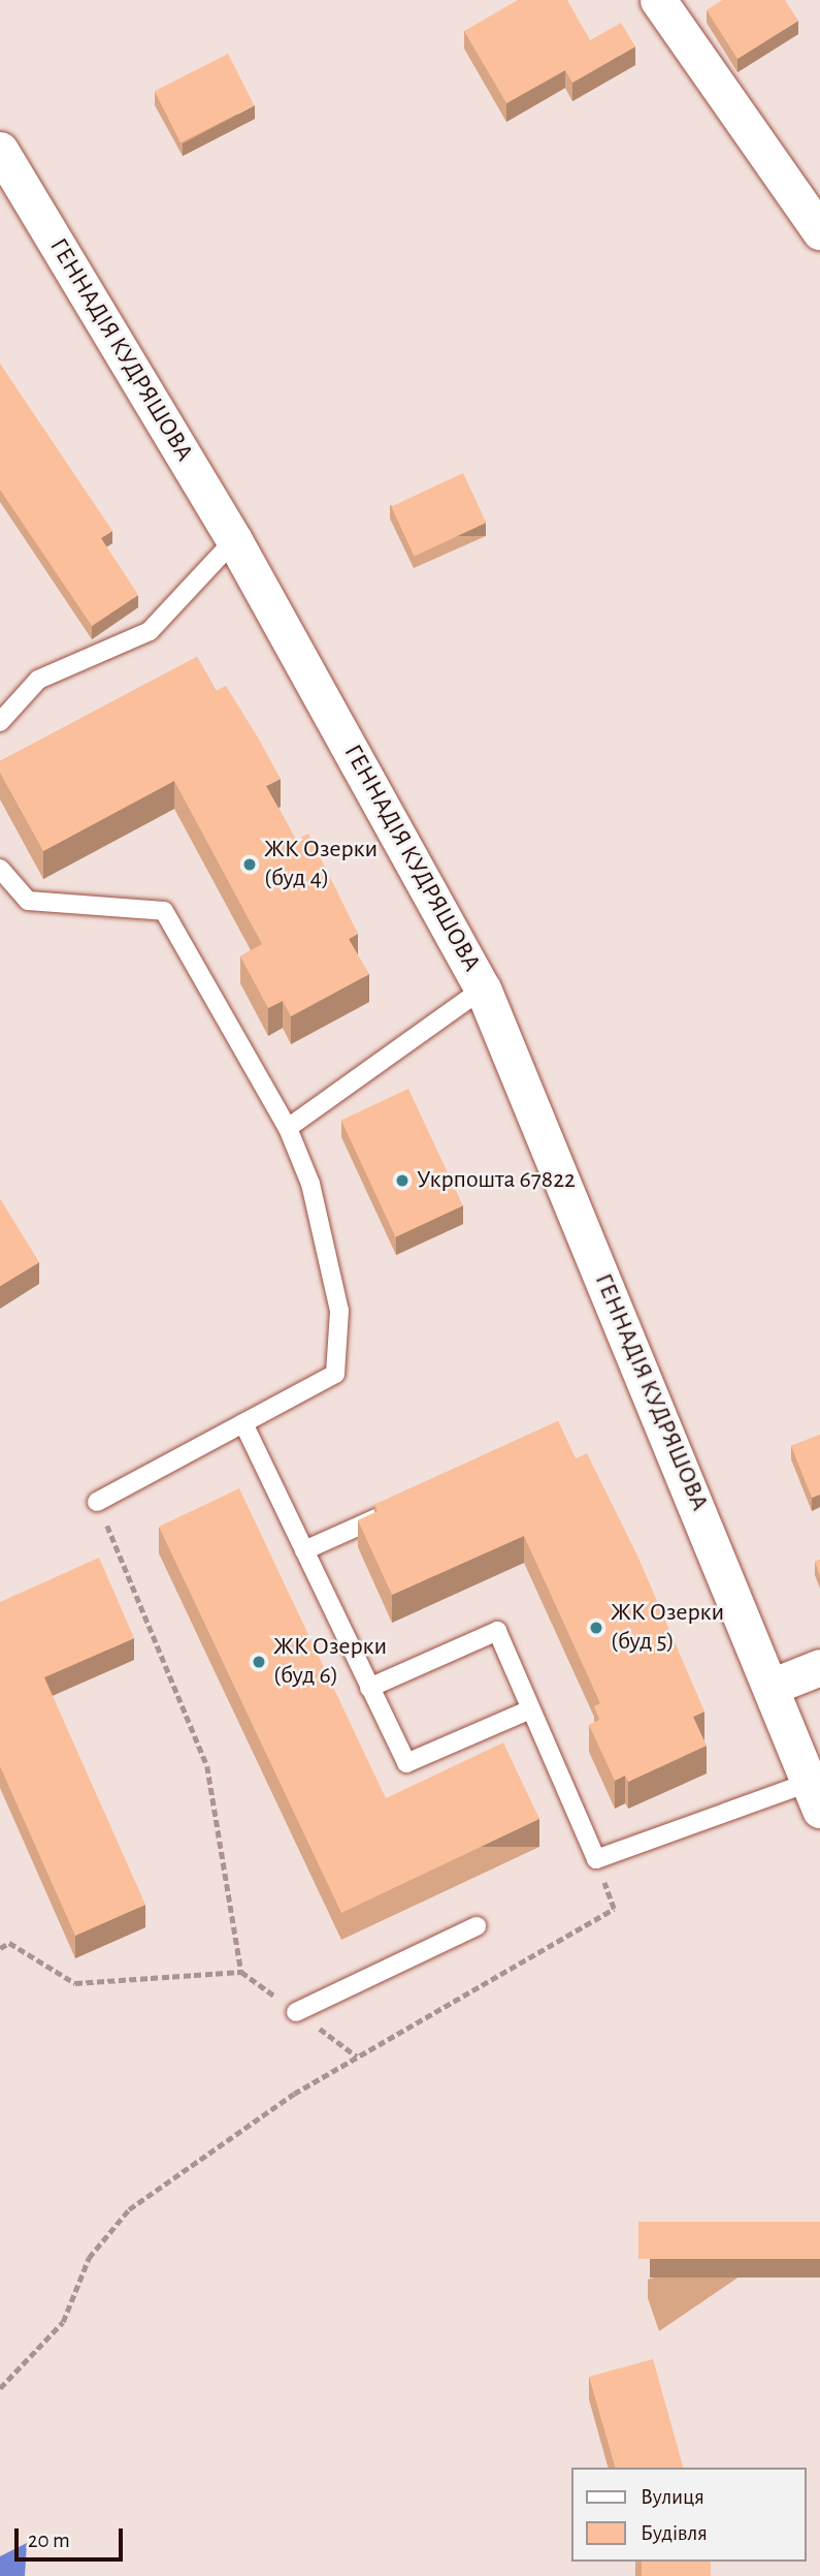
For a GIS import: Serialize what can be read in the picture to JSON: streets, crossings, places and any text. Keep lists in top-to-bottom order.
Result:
{
  "streets": {
    "street": ["ГЕННАДІЯ КУДРЯШОВА"]
  },
  "places": [
    "ЖК Озерки (буд 4)",
    "Укрпошта 67822",
    "ЖК Озерки (буд 5)",
    "ЖК Озерки (буд 6)"
  ],
  "legend": ["Вулиця", "Будівля"],
  "scale_bar": "20 m"
}
